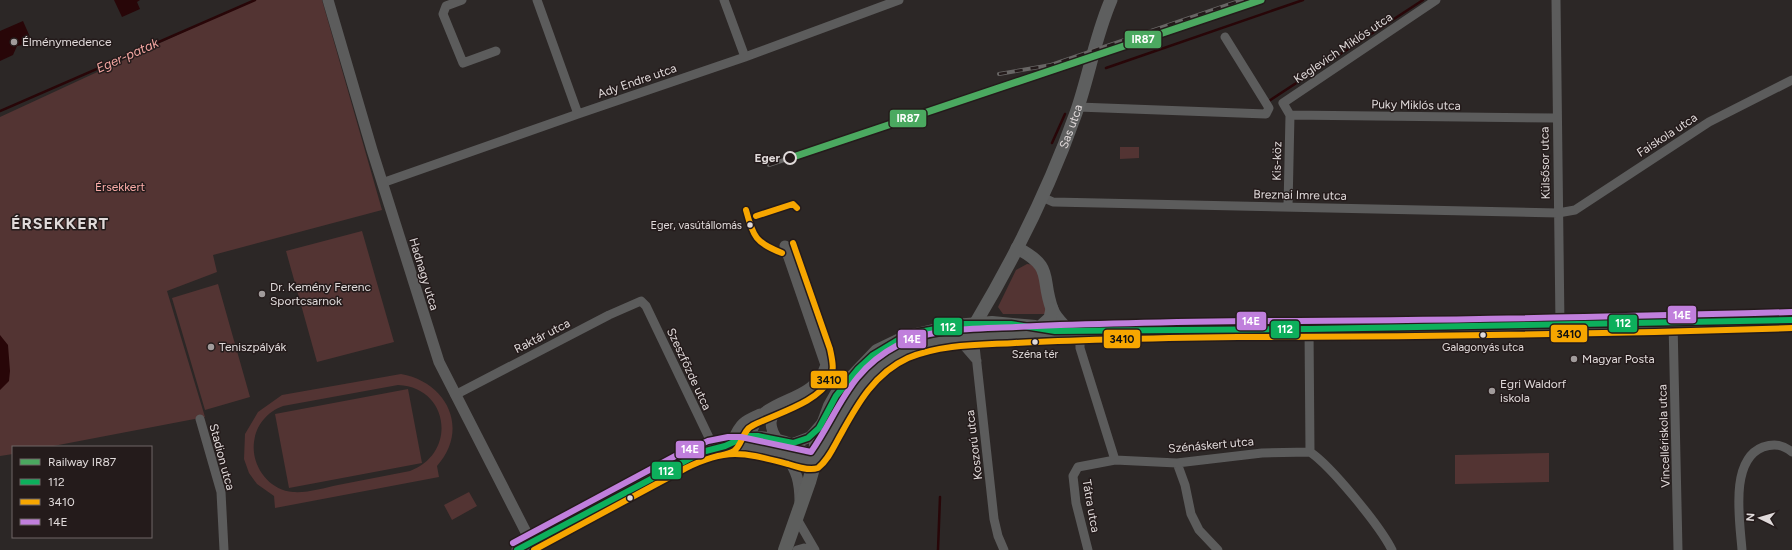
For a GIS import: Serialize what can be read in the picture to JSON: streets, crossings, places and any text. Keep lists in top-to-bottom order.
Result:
{
  "streets": {
    "main road": ["Sas utca"],
    "street": [
      "Keglevich Miklós utca",
      "Ady Endre utca",
      "Puky Miklós utca",
      "Faiskola utca",
      "Kis-köz",
      "Külsősor utca",
      "Breznai Imre utca",
      "Hadnagy utca",
      "Raktár utca",
      "Szeszfőzde utca",
      "Vincellériskola utca",
      "Koszorú utca",
      "Szénáskert utca",
      "Stadion utca",
      "Tátra utca"
    ]
  },
  "crossings": [
    ["Keglevich Miklós utca", "Puky Miklós utca"],
    ["Keglevich Miklós utca", "Kis-köz"],
    ["Ady Endre utca", "Hadnagy utca"],
    ["Puky Miklós utca", "Kis-köz"],
    ["Puky Miklós utca", "Külsősor utca"],
    ["Sas utca", "Breznai Imre utca"],
    ["Sas utca", "Koszorú utca"],
    ["Faiskola utca", "Külsősor utca"],
    ["Faiskola utca", "Breznai Imre utca"],
    ["Kis-köz", "Breznai Imre utca"],
    ["Külsősor utca", "Breznai Imre utca"],
    ["Hadnagy utca", "Raktár utca"],
    ["Raktár utca", "Szeszfőzde utca"],
    ["Szénáskert utca", "Tátra utca"]
  ],
  "districts": ["ÉRSEKKERT"],
  "water": ["Eger-patak"],
  "parks": ["Érsekkert"],
  "places": [
    "Élménymedence",
    "Eger",
    "Eger, vasútállomás",
    "Dr. Kemény Ferenc Sportcsarnok",
    "Galagonyás utca",
    "Széna tér",
    "Teniszpályák",
    "Magyar Posta",
    "Egri Waldorf iskola"
  ],
  "lines": [
    "rail line IR87",
    "transit line 3410",
    "transit line 14E",
    "transit line 112"
  ],
  "legend": [
    "Railway IR87",
    "112",
    "3410",
    "14E"
  ],
  "north": "left"
}
